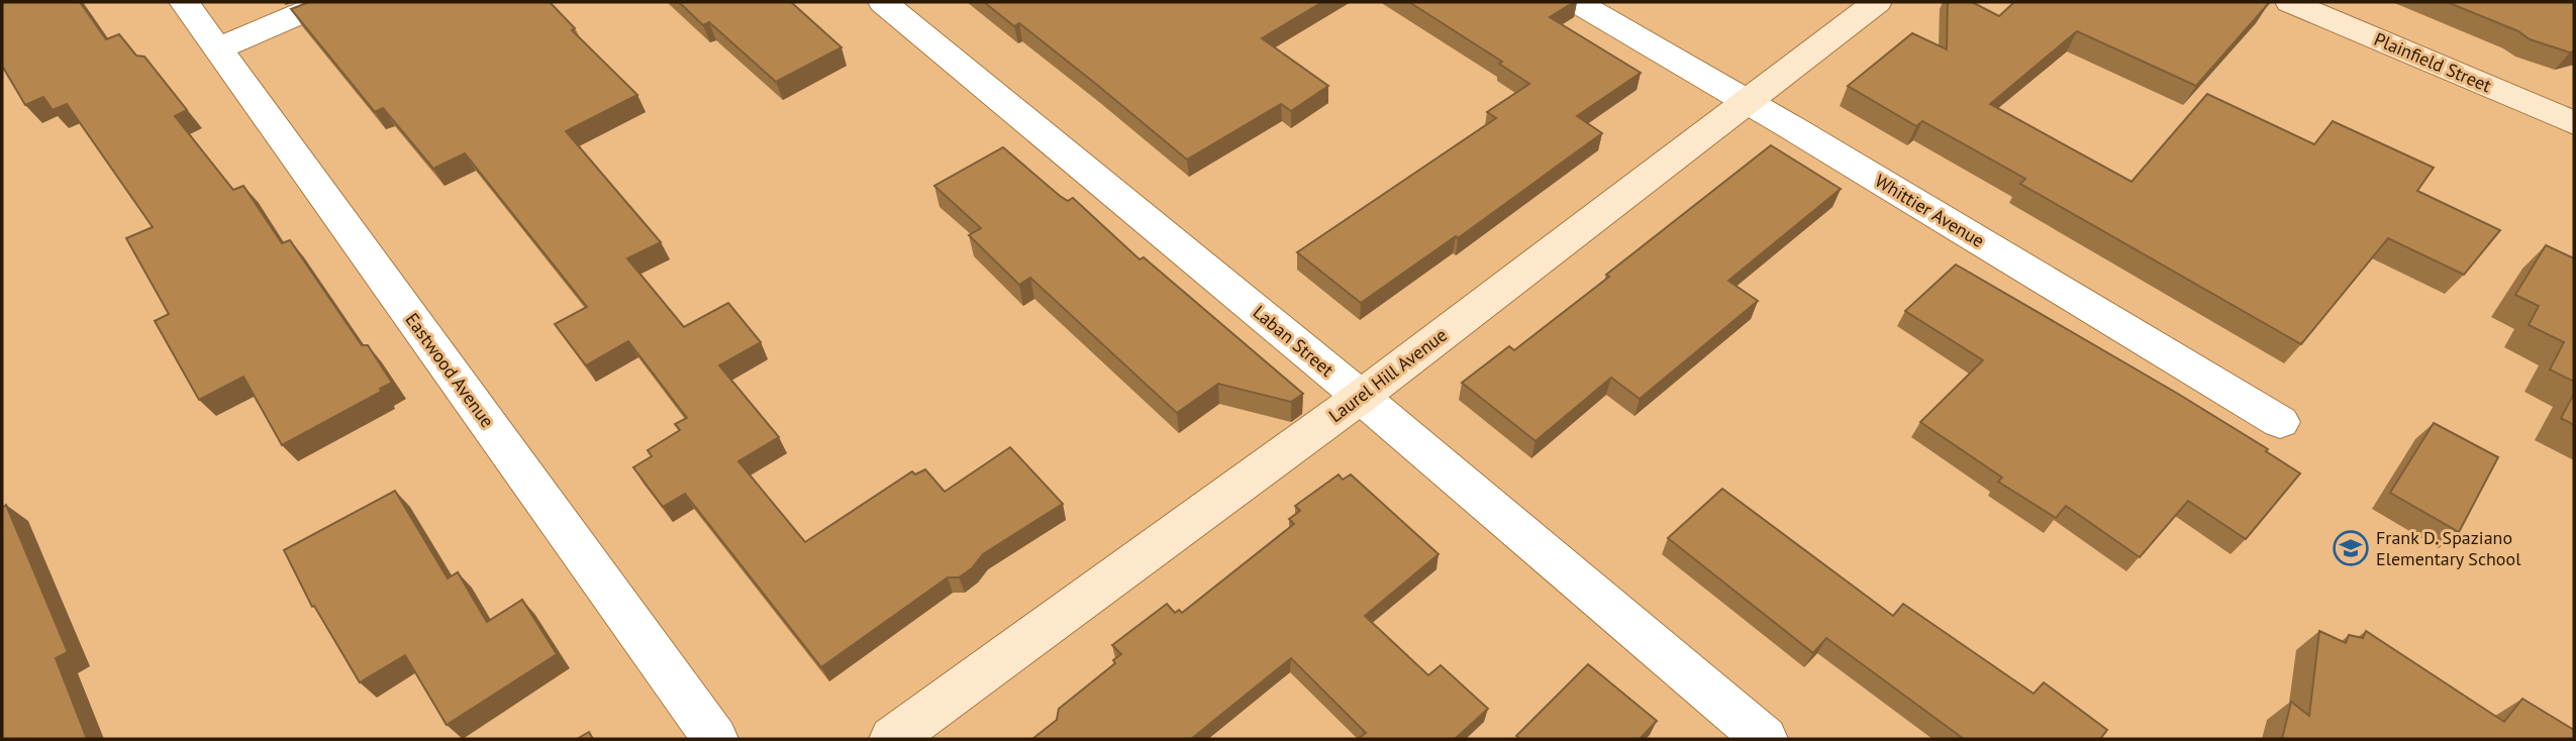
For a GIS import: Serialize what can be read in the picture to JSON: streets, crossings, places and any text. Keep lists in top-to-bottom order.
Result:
{
  "streets": {
    "street": [
      "Plainfield Street",
      "Whittier Avenue",
      "Laban Street",
      "Eastwood Avenue",
      "Laurel Hill Avenue"
    ]
  },
  "crossings": [
    ["Whittier Avenue", "Laurel Hill Avenue"],
    ["Laban Street", "Laurel Hill Avenue"]
  ],
  "places": {
    "school or university": ["Frank D. Spaziano Elementary School"]
  }
}
